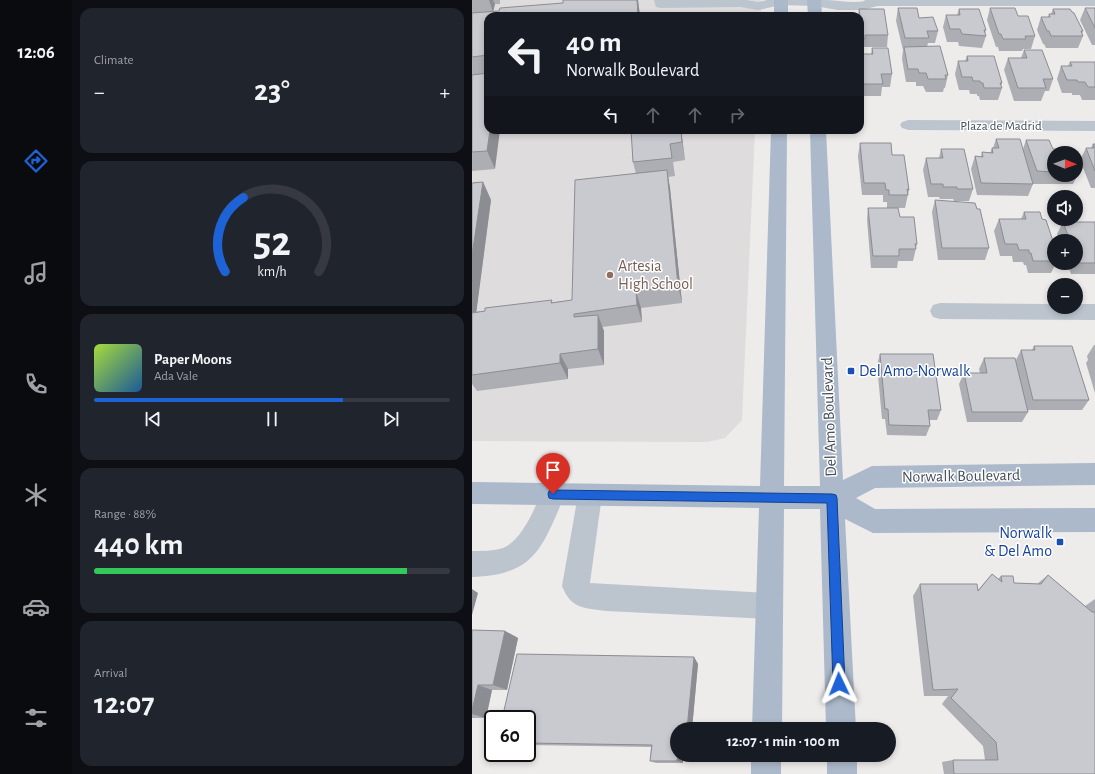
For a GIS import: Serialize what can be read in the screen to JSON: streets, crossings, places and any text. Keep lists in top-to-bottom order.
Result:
{
  "streets": {
    "main road": ["Del Amo Boulevard", "Norwalk Boulevard"],
    "street": ["Plaza de Madrid"]
  },
  "crossings": [
    ["Del Amo Boulevard", "Norwalk Boulevard"]
  ],
  "places": {
    "other": ["Artesia High School"],
    "transit": ["Del Amo-Norwalk", "Norwalk & Del Amo"]
  },
  "north": "right",
  "page": {
    "tabs": "12:06",
    "tile": [
      "Climate",
      ["Range · 88%", "440 km"],
      ["Arrival", "12:07"]
    ],
    "turn": ["40 m", "Norwalk Boulevard"],
    "heat": ["−", "23°", "+"],
    "map_buttons": ["+", "−"],
    "song": ["Paper Moons", "Ada Vale"],
    "limit": "60",
    "trip": "12:07 · 1 min · 100 m",
    "gauge": ["52", "km/h"]
  }
}
